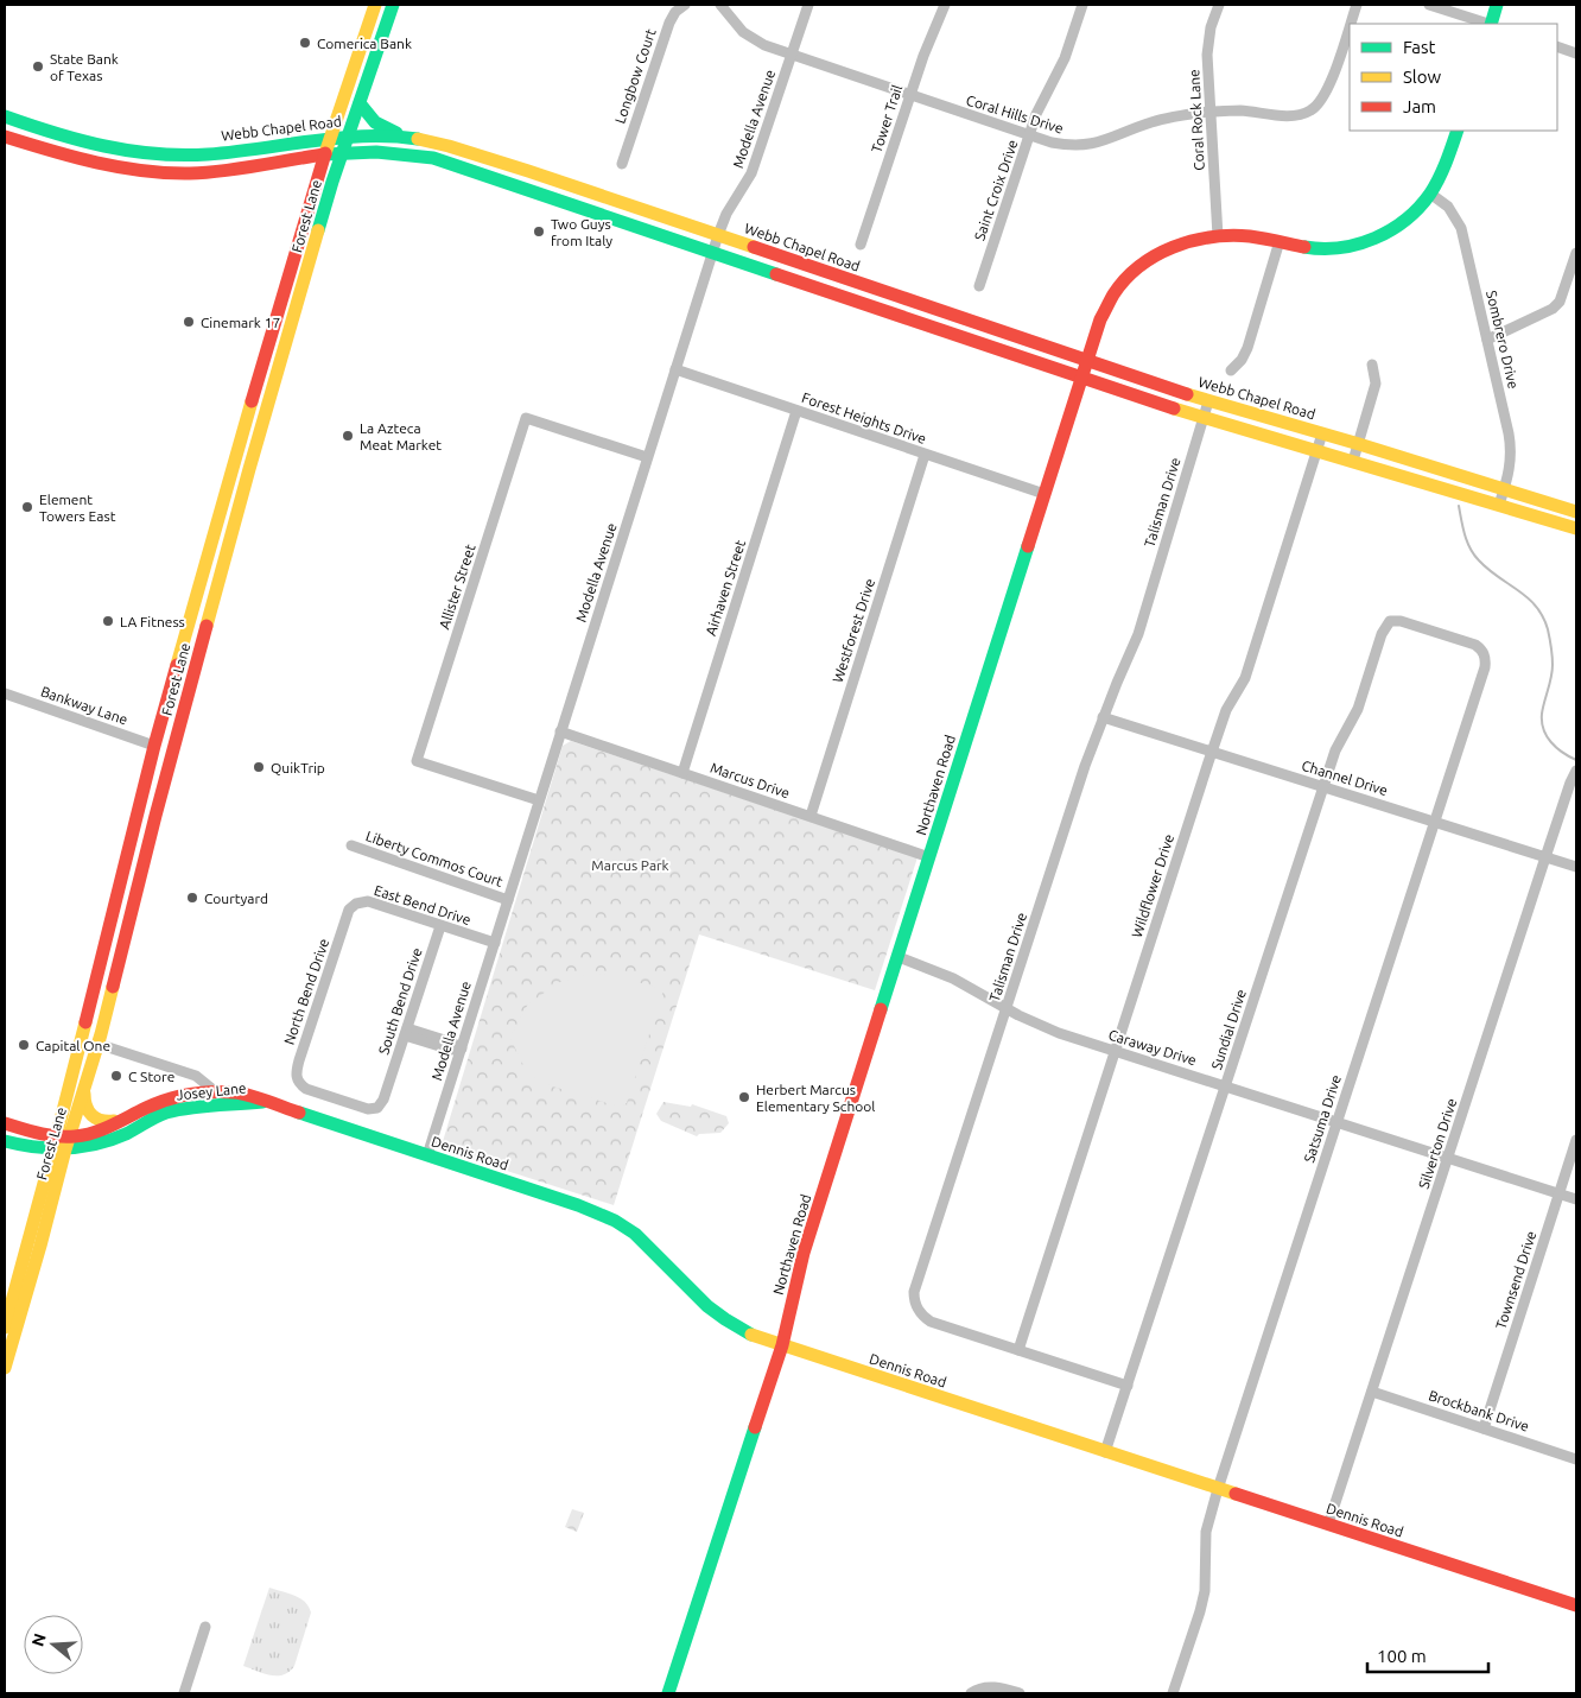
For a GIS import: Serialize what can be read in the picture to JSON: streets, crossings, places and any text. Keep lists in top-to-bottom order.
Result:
{
  "streets": {
    "main road": [
      "Webb Chapel Road",
      "Forest Lane",
      "Northaven Road",
      "Josey Lane",
      "Dennis Road"
    ],
    "street": [
      "Longbow Court",
      "Coral Hills Drive",
      "Modella Avenue",
      "Tower Trail",
      "Coral Rock Lane",
      "Saint Croix Drive",
      "Sombrero Drive",
      "Forest Heights Drive",
      "Talisman Drive",
      "Allister Street",
      "Airhaven Street",
      "Westforest Drive",
      "Bankway Lane",
      "Channel Drive",
      "Marcus Drive",
      "Liberty Commos Court",
      "Wildflower Drive",
      "East Bend Drive",
      "North Bend Drive",
      "South Bend Drive",
      "Sundial Drive",
      "Caraway Drive",
      "Satsuma Drive",
      "Silverton Drive",
      "Townsend Drive",
      "Brockbank Drive"
    ]
  },
  "crossings": [
    ["Coral Hills Drive", "Modella Avenue"],
    ["Coral Hills Drive", "Tower Trail"],
    ["Coral Hills Drive", "Coral Rock Lane"],
    ["Coral Hills Drive", "Saint Croix Drive"],
    ["Modella Avenue", "Webb Chapel Road"],
    ["Modella Avenue", "Forest Heights Drive"],
    ["Modella Avenue", "Allister Street"],
    ["Modella Avenue", "Marcus Drive"],
    ["Modella Avenue", "Liberty Commos Court"],
    ["Modella Avenue", "East Bend Drive"],
    ["Modella Avenue", "Dennis Road"],
    ["Coral Rock Lane", "Northaven Road"],
    ["Webb Chapel Road", "Forest Lane"],
    ["Webb Chapel Road", "Sombrero Drive"],
    ["Webb Chapel Road", "Talisman Drive"],
    ["Webb Chapel Road", "Northaven Road"],
    ["Webb Chapel Road", "Wildflower Drive"],
    ["Forest Lane", "Bankway Lane"],
    ["Forest Lane", "Josey Lane"],
    ["Sombrero Drive", "Northaven Road"],
    ["Forest Heights Drive", "Airhaven Street"],
    ["Forest Heights Drive", "Westforest Drive"],
    ["Forest Heights Drive", "Northaven Road"],
    ["Talisman Drive", "Channel Drive"],
    ["Talisman Drive", "Wildflower Drive"],
    ["Talisman Drive", "Sundial Drive"],
    ["Talisman Drive", "Caraway Drive"],
    ["Airhaven Street", "Marcus Drive"],
    ["Westforest Drive", "Marcus Drive"],
    ["Channel Drive", "Wildflower Drive"],
    ["Channel Drive", "Sundial Drive"],
    ["Channel Drive", "Satsuma Drive"],
    ["Channel Drive", "Silverton Drive"],
    ["Marcus Drive", "Northaven Road"],
    ["Northaven Road", "Caraway Drive"],
    ["Northaven Road", "Dennis Road"],
    ["Wildflower Drive", "Caraway Drive"],
    ["East Bend Drive", "North Bend Drive"],
    ["East Bend Drive", "South Bend Drive"],
    ["North Bend Drive", "South Bend Drive"],
    ["Sundial Drive", "Caraway Drive"],
    ["Sundial Drive", "Satsuma Drive"],
    ["Sundial Drive", "Dennis Road"],
    ["Caraway Drive", "Satsuma Drive"],
    ["Caraway Drive", "Silverton Drive"],
    ["Caraway Drive", "Townsend Drive"],
    ["Josey Lane", "Dennis Road"],
    ["Satsuma Drive", "Dennis Road"],
    ["Silverton Drive", "Dennis Road"],
    ["Silverton Drive", "Brockbank Drive"],
    ["Townsend Drive", "Brockbank Drive"]
  ],
  "parks": ["Marcus Park"],
  "places": [
    "Comerica Bank",
    "State Bank of Texas",
    "Two Guys from Italy",
    "Cinemark 17",
    "La Azteca Meat Market",
    "Element Towers East",
    "LA Fitness",
    "QuikTrip",
    "Courtyard",
    "Capital One",
    "C Store",
    "Herbert Marcus Elementary School"
  ],
  "legend": ["Fast", "Slow", "Jam"],
  "scale_bar": "100 m",
  "north": "left"
}
